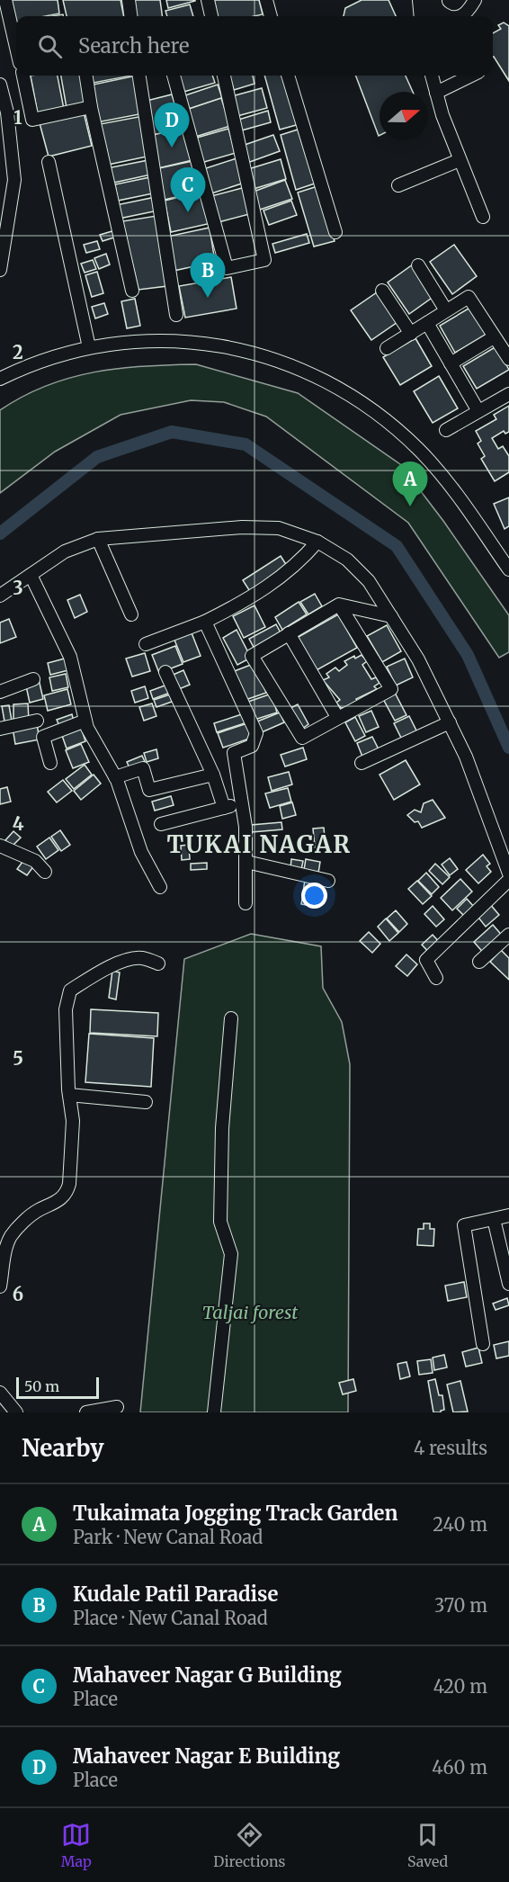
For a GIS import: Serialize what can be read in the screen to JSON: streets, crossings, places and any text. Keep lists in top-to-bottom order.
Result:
{
  "districts": ["TUKAI NAGAR"],
  "parks": ["Taljai forest"],
  "scale_bar": "50 m",
  "north": "right",
  "page": {
    "search": "Search here",
    "pins": [
      "D",
      "C",
      "B",
      "A"
    ],
    "scale": "50 m",
    "heading": ["Nearby", "4 results"],
    "list": [
      {
        "mark": "A",
        "name": "Tukaimata Jogging Track Garden",
        "note": "Park · New Canal Road",
        "value": "240 m"
      },
      {
        "mark": "B",
        "name": "Kudale Patil Paradise",
        "note": "Place · New Canal Road",
        "value": "370 m"
      },
      {
        "mark": "C",
        "name": "Mahaveer Nagar G Building",
        "note": "Place",
        "value": "420 m"
      },
      {
        "mark": "D",
        "name": "Mahaveer Nagar E Building",
        "note": "Place",
        "value": "460 m"
      }
    ],
    "nav": ["Map", "Directions", "Saved"]
  },
  "grid": {
    "rows": [
      "1",
      "2",
      "3",
      "4",
      "5",
      "6"
    ]
  }
}
